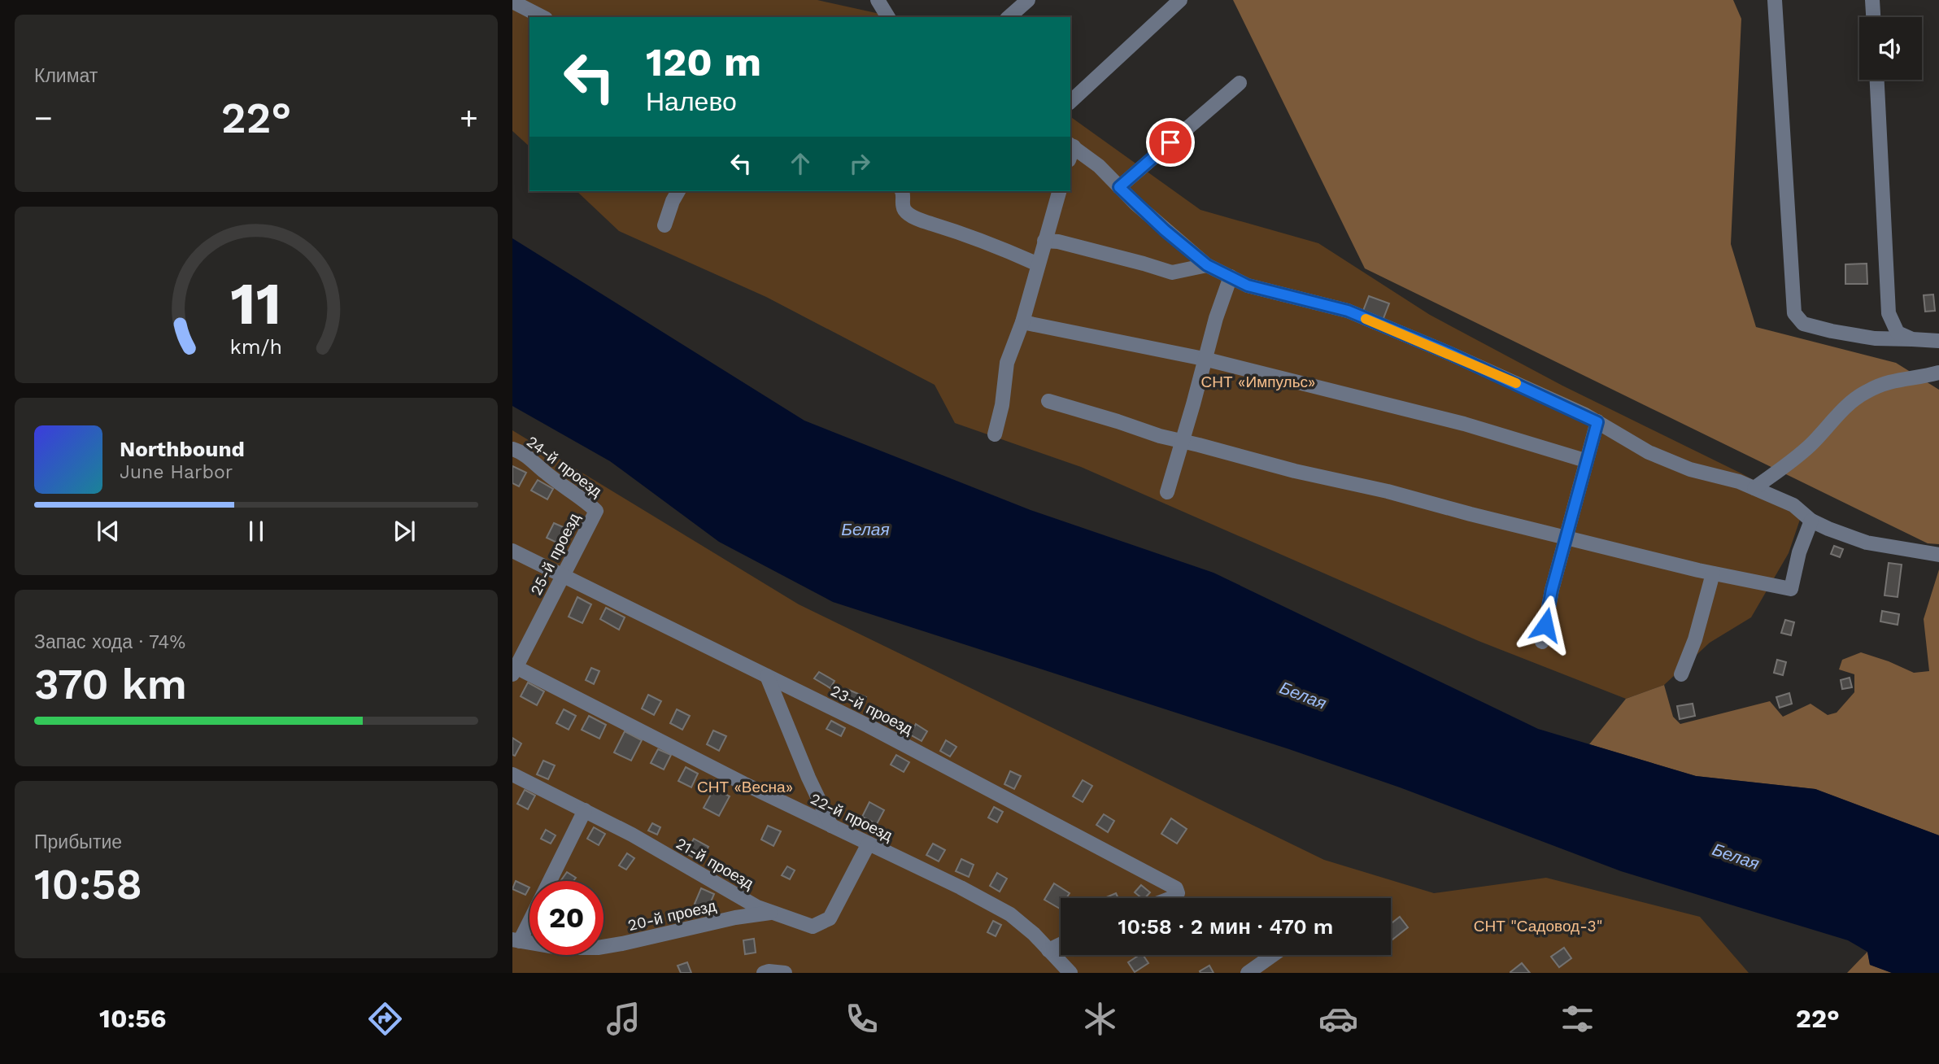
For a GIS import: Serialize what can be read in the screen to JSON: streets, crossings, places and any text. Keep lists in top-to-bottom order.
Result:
{
  "streets": {
    "street": [
      "24-й проезд",
      "25-й проезд",
      "23-й проезд",
      "22-й проезд",
      "21-й проезд",
      "20-й проезд"
    ]
  },
  "crossings": [
    ["24-й проезд", "25-й проезд"],
    ["25-й проезд", "23-й проезд"],
    ["25-й проезд", "22-й проезд"],
    ["22-й проезд", "21-й проезд"],
    ["21-й проезд", "20-й проезд"]
  ],
  "water": ["Белая"],
  "parks": ["СНТ «Импульс»", "СНТ «Весна»", "СНТ \"Садовод-3\""],
  "page": {
    "tile": [
      "Климат",
      ["Запас хода · 74%", "370 km"],
      ["Прибытие", "10:58"]
    ],
    "turn": ["120 m", "Налево"],
    "heat": ["−", "22°", "+"],
    "song": ["Northbound", "June Harbor"],
    "limit": "20",
    "trip": "10:58 · 2 мин · 470 m",
    "tabs": ["10:56", "22°"],
    "gauge": ["11", "km/h"]
  }
}
